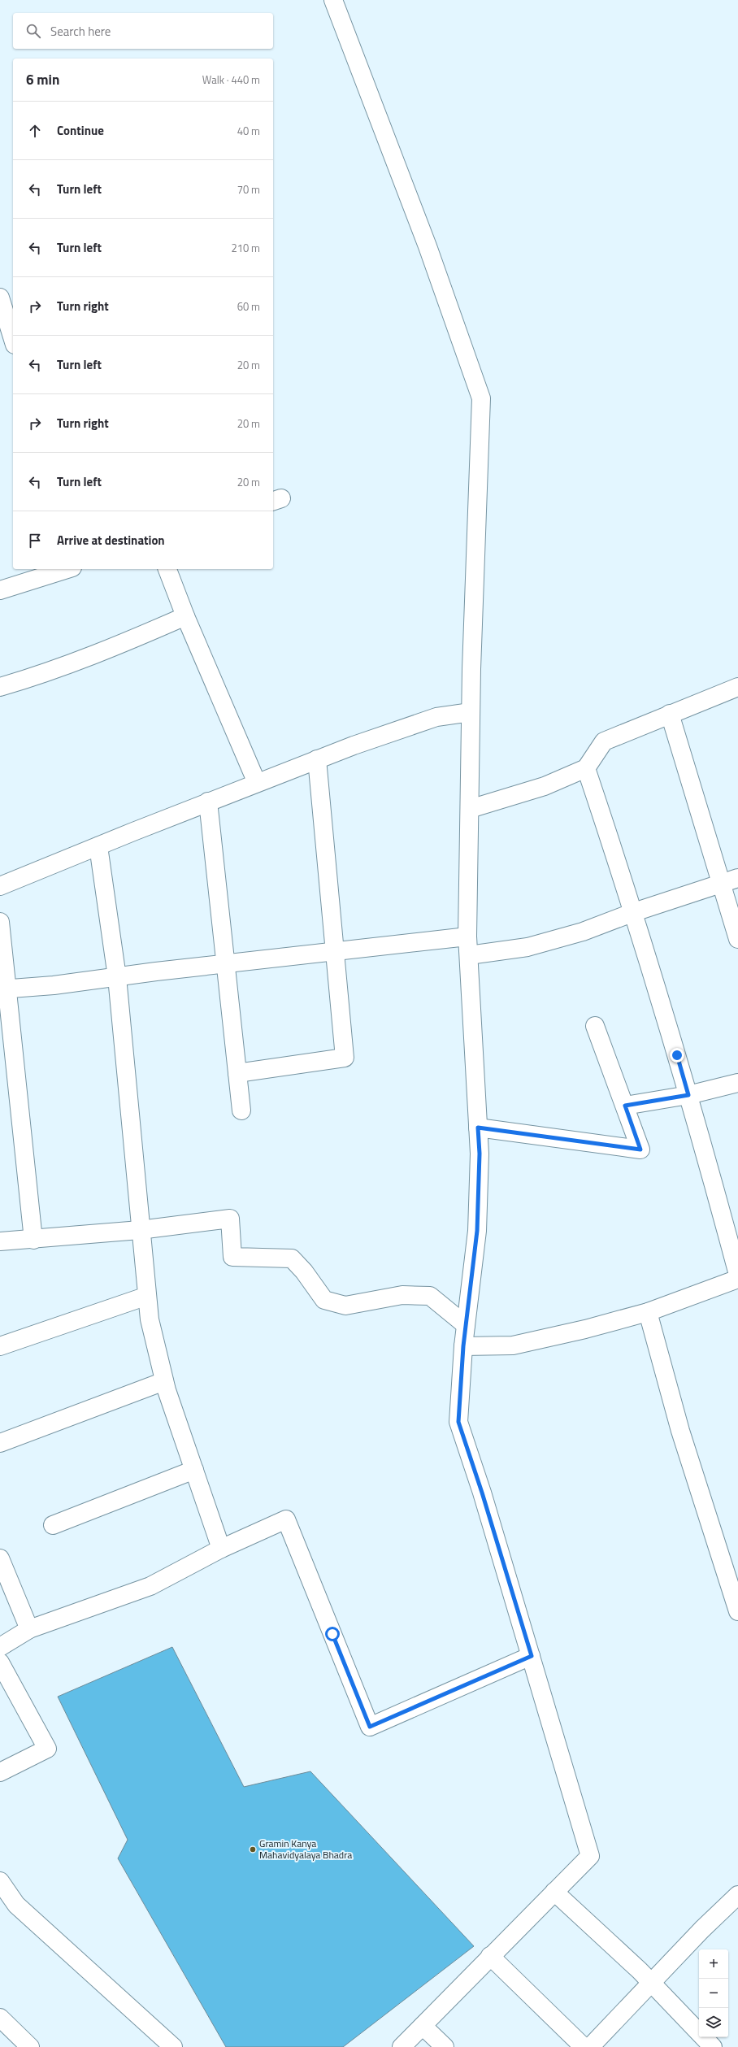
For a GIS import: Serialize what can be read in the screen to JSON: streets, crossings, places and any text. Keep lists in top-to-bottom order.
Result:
{
  "places": ["Gramin Kanya Mahavidyalaya Bhadra"],
  "page": {
    "search": "Search here",
    "heading": ["6 min", "Walk · 440 m"],
    "list": [
      ["Continue", "40 m"],
      ["Turn left", "70 m"],
      ["Turn left", "210 m"],
      ["Turn right", "60 m"],
      ["Turn left", "20 m"],
      ["Turn right", "20 m"],
      ["Turn left", "20 m"],
      "Arrive at destination"
    ],
    "map_buttons": ["+", "−"]
  }
}
